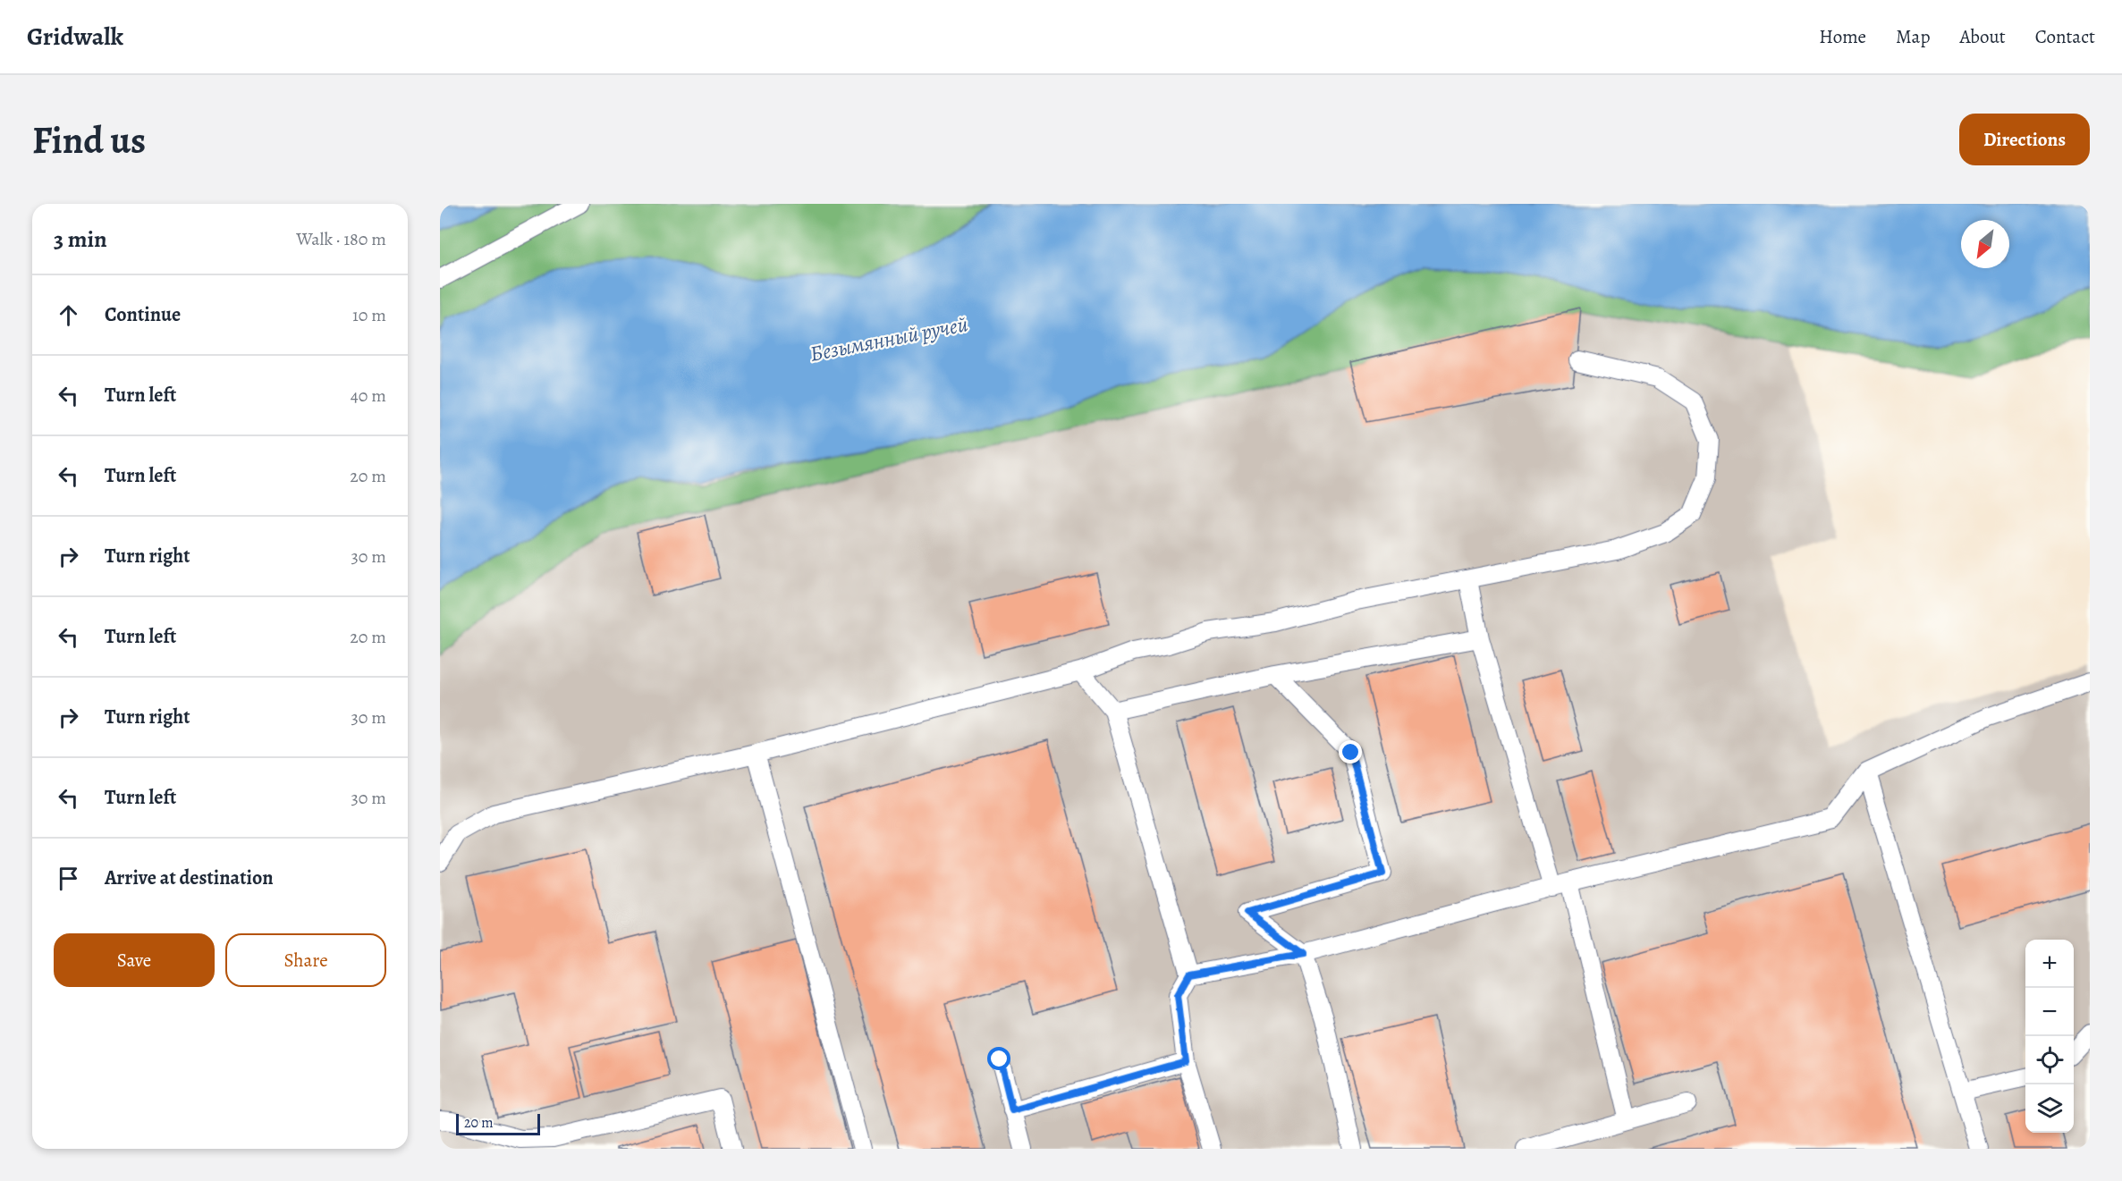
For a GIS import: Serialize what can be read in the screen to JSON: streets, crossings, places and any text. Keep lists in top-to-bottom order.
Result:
{
  "water": ["Безымянный ручей"],
  "scale_bar": "20 m",
  "north": "bottom left",
  "page": {
    "header": "Gridwalk",
    "nav": [
      "Home",
      "Map",
      "About",
      "Contact"
    ],
    "buttons": [
      "Directions",
      ["Save", "Share"]
    ],
    "title": "Find us",
    "heading": ["3 min", "Walk · 180 m"],
    "list": [
      ["Continue", "10 m"],
      ["Turn left", "40 m"],
      ["Turn left", "20 m"],
      ["Turn right", "30 m"],
      ["Turn left", "20 m"],
      ["Turn right", "30 m"],
      ["Turn left", "30 m"],
      "Arrive at destination"
    ],
    "map_buttons": ["+", "−"],
    "scale": "20 m"
  }
}
